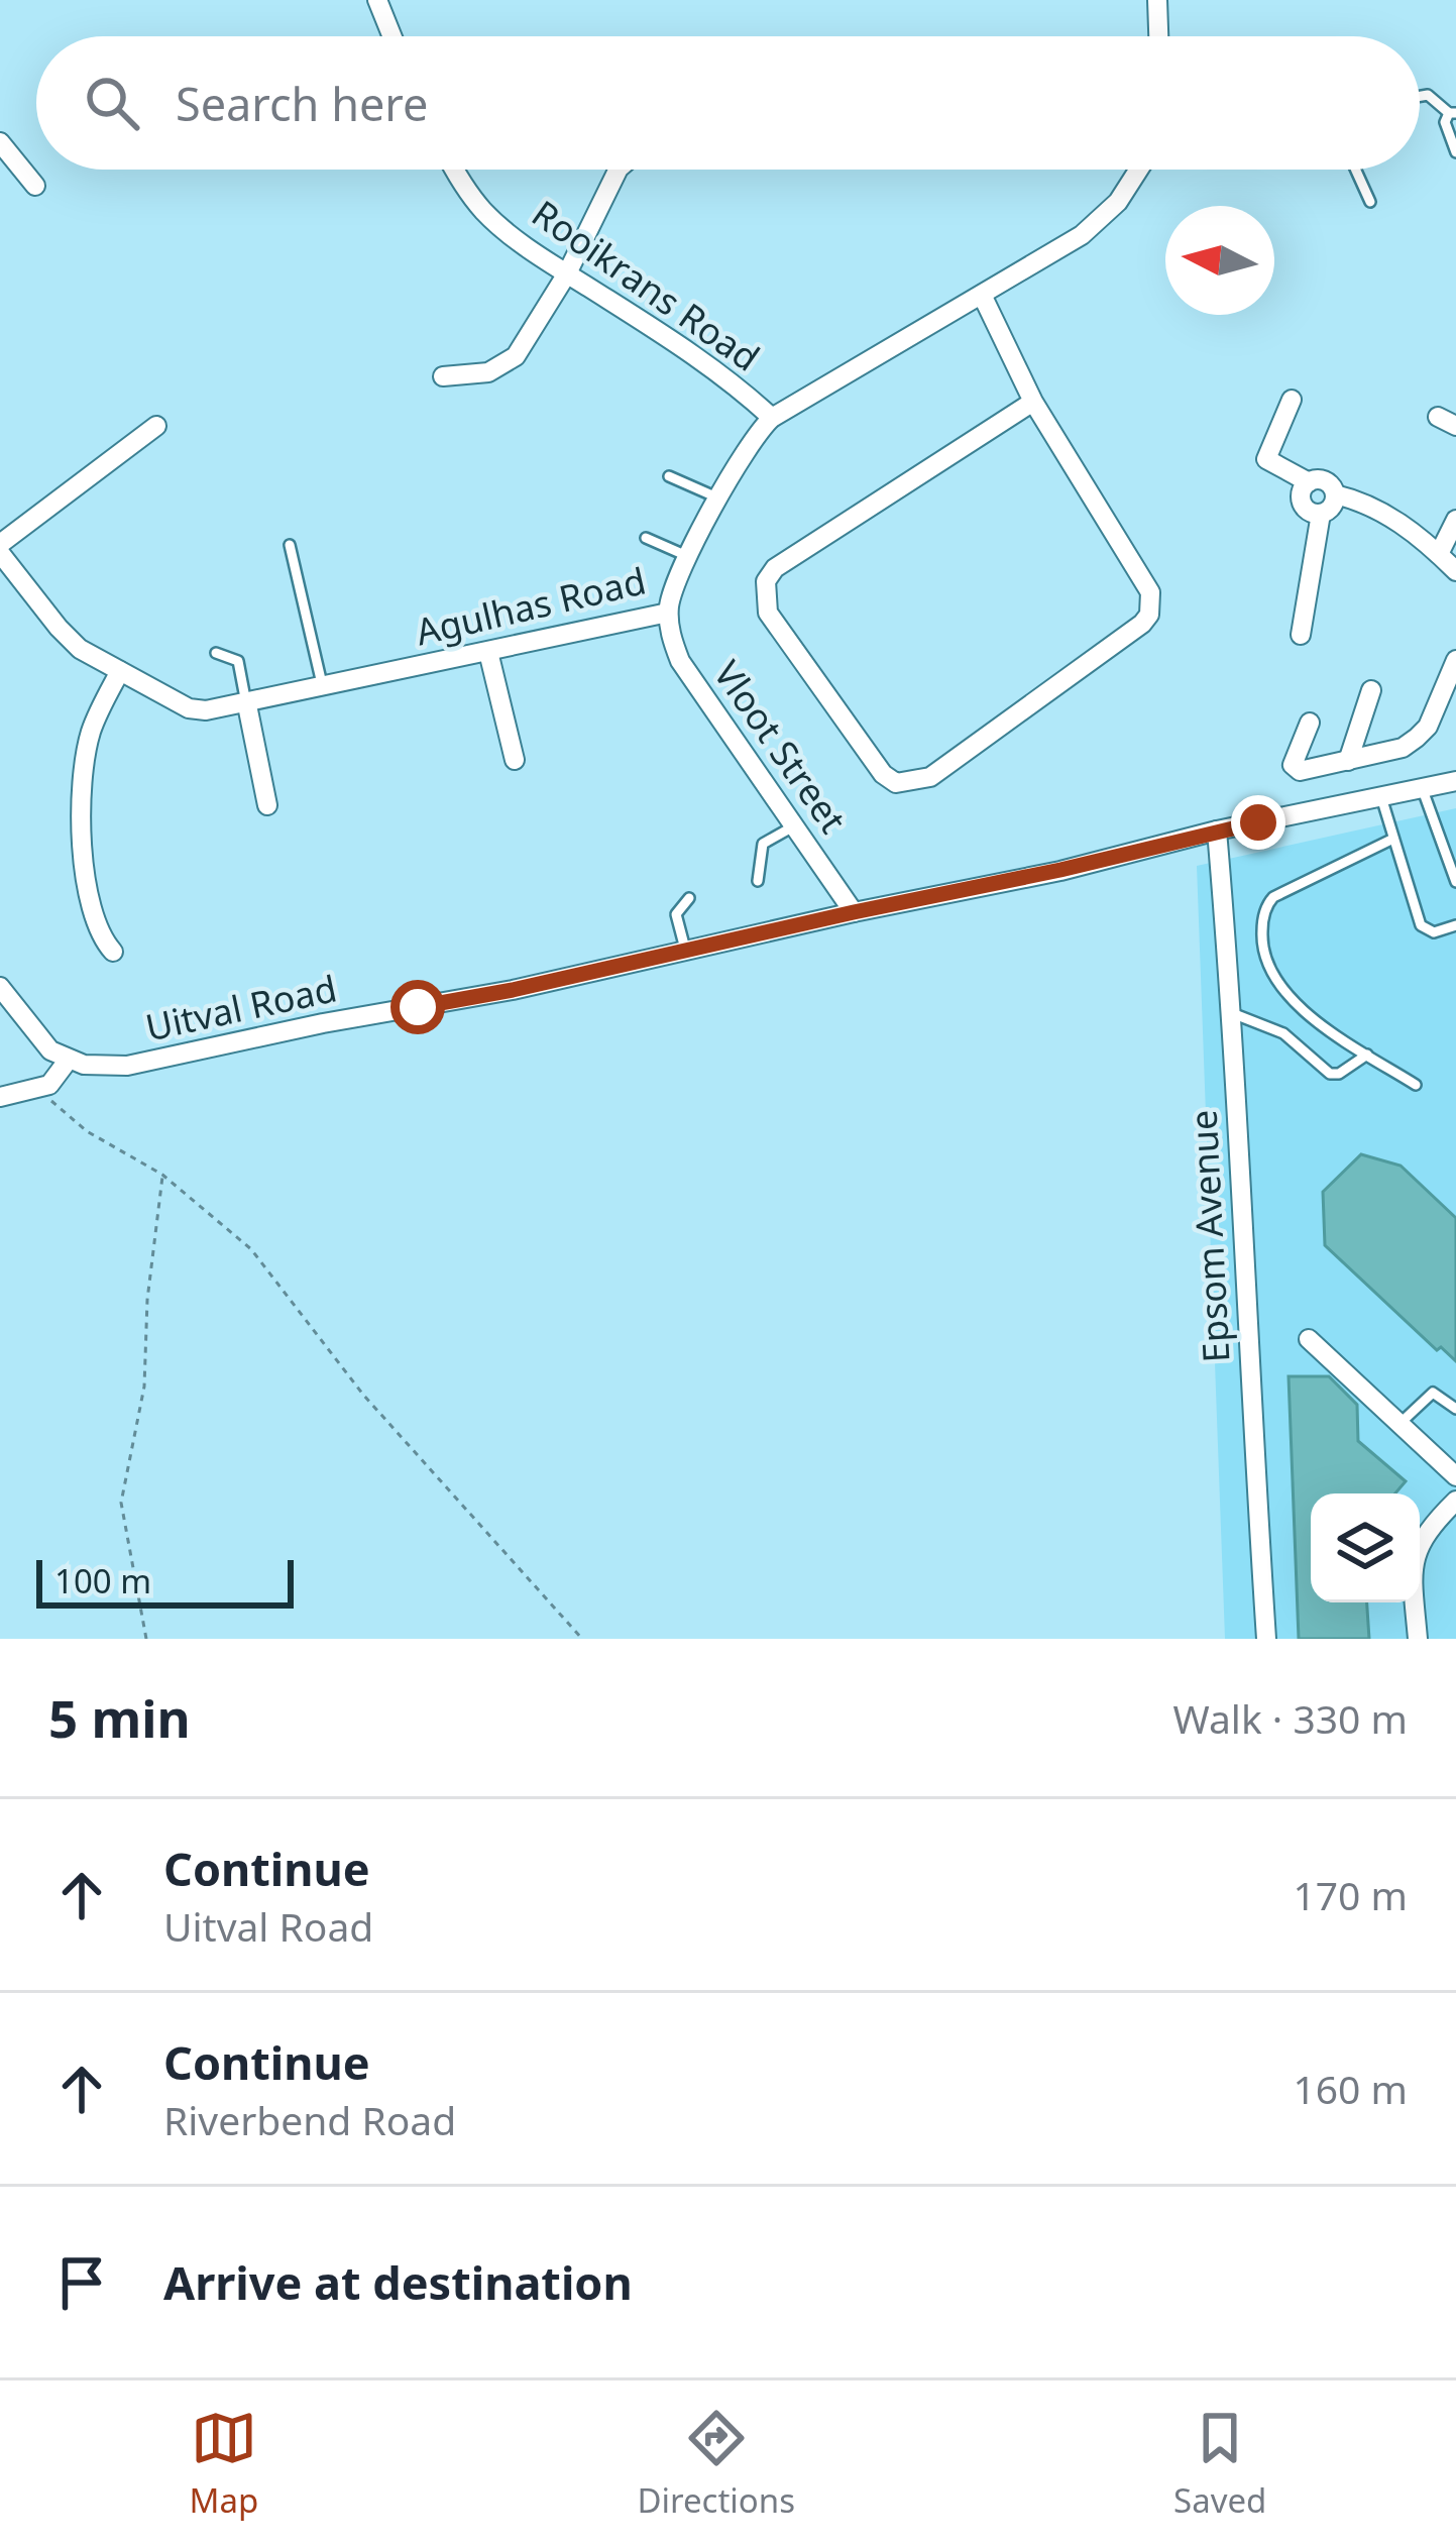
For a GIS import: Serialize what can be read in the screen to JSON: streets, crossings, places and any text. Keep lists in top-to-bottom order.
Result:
{
  "streets": {
    "street": [
      "Rooikrans Road",
      "Agulhas Road",
      "Vloot Street",
      "Uitval Road",
      "Epsom Avenue"
    ]
  },
  "crossings": [
    ["Rooikrans Road", "Agulhas Road"],
    ["Agulhas Road", "Vloot Street"],
    ["Vloot Street", "Uitval Road"],
    ["Uitval Road", "Epsom Avenue"]
  ],
  "scale_bar": "100 m",
  "north": "left",
  "page": {
    "search": "Search here",
    "scale": "100 m",
    "heading": ["5 min", "Walk · 330 m"],
    "list": [
      ["Continue", "Uitval Road", "170 m"],
      ["Continue", "Riverbend Road", "160 m"],
      "Arrive at destination"
    ],
    "nav": ["Map", "Directions", "Saved"]
  }
}
